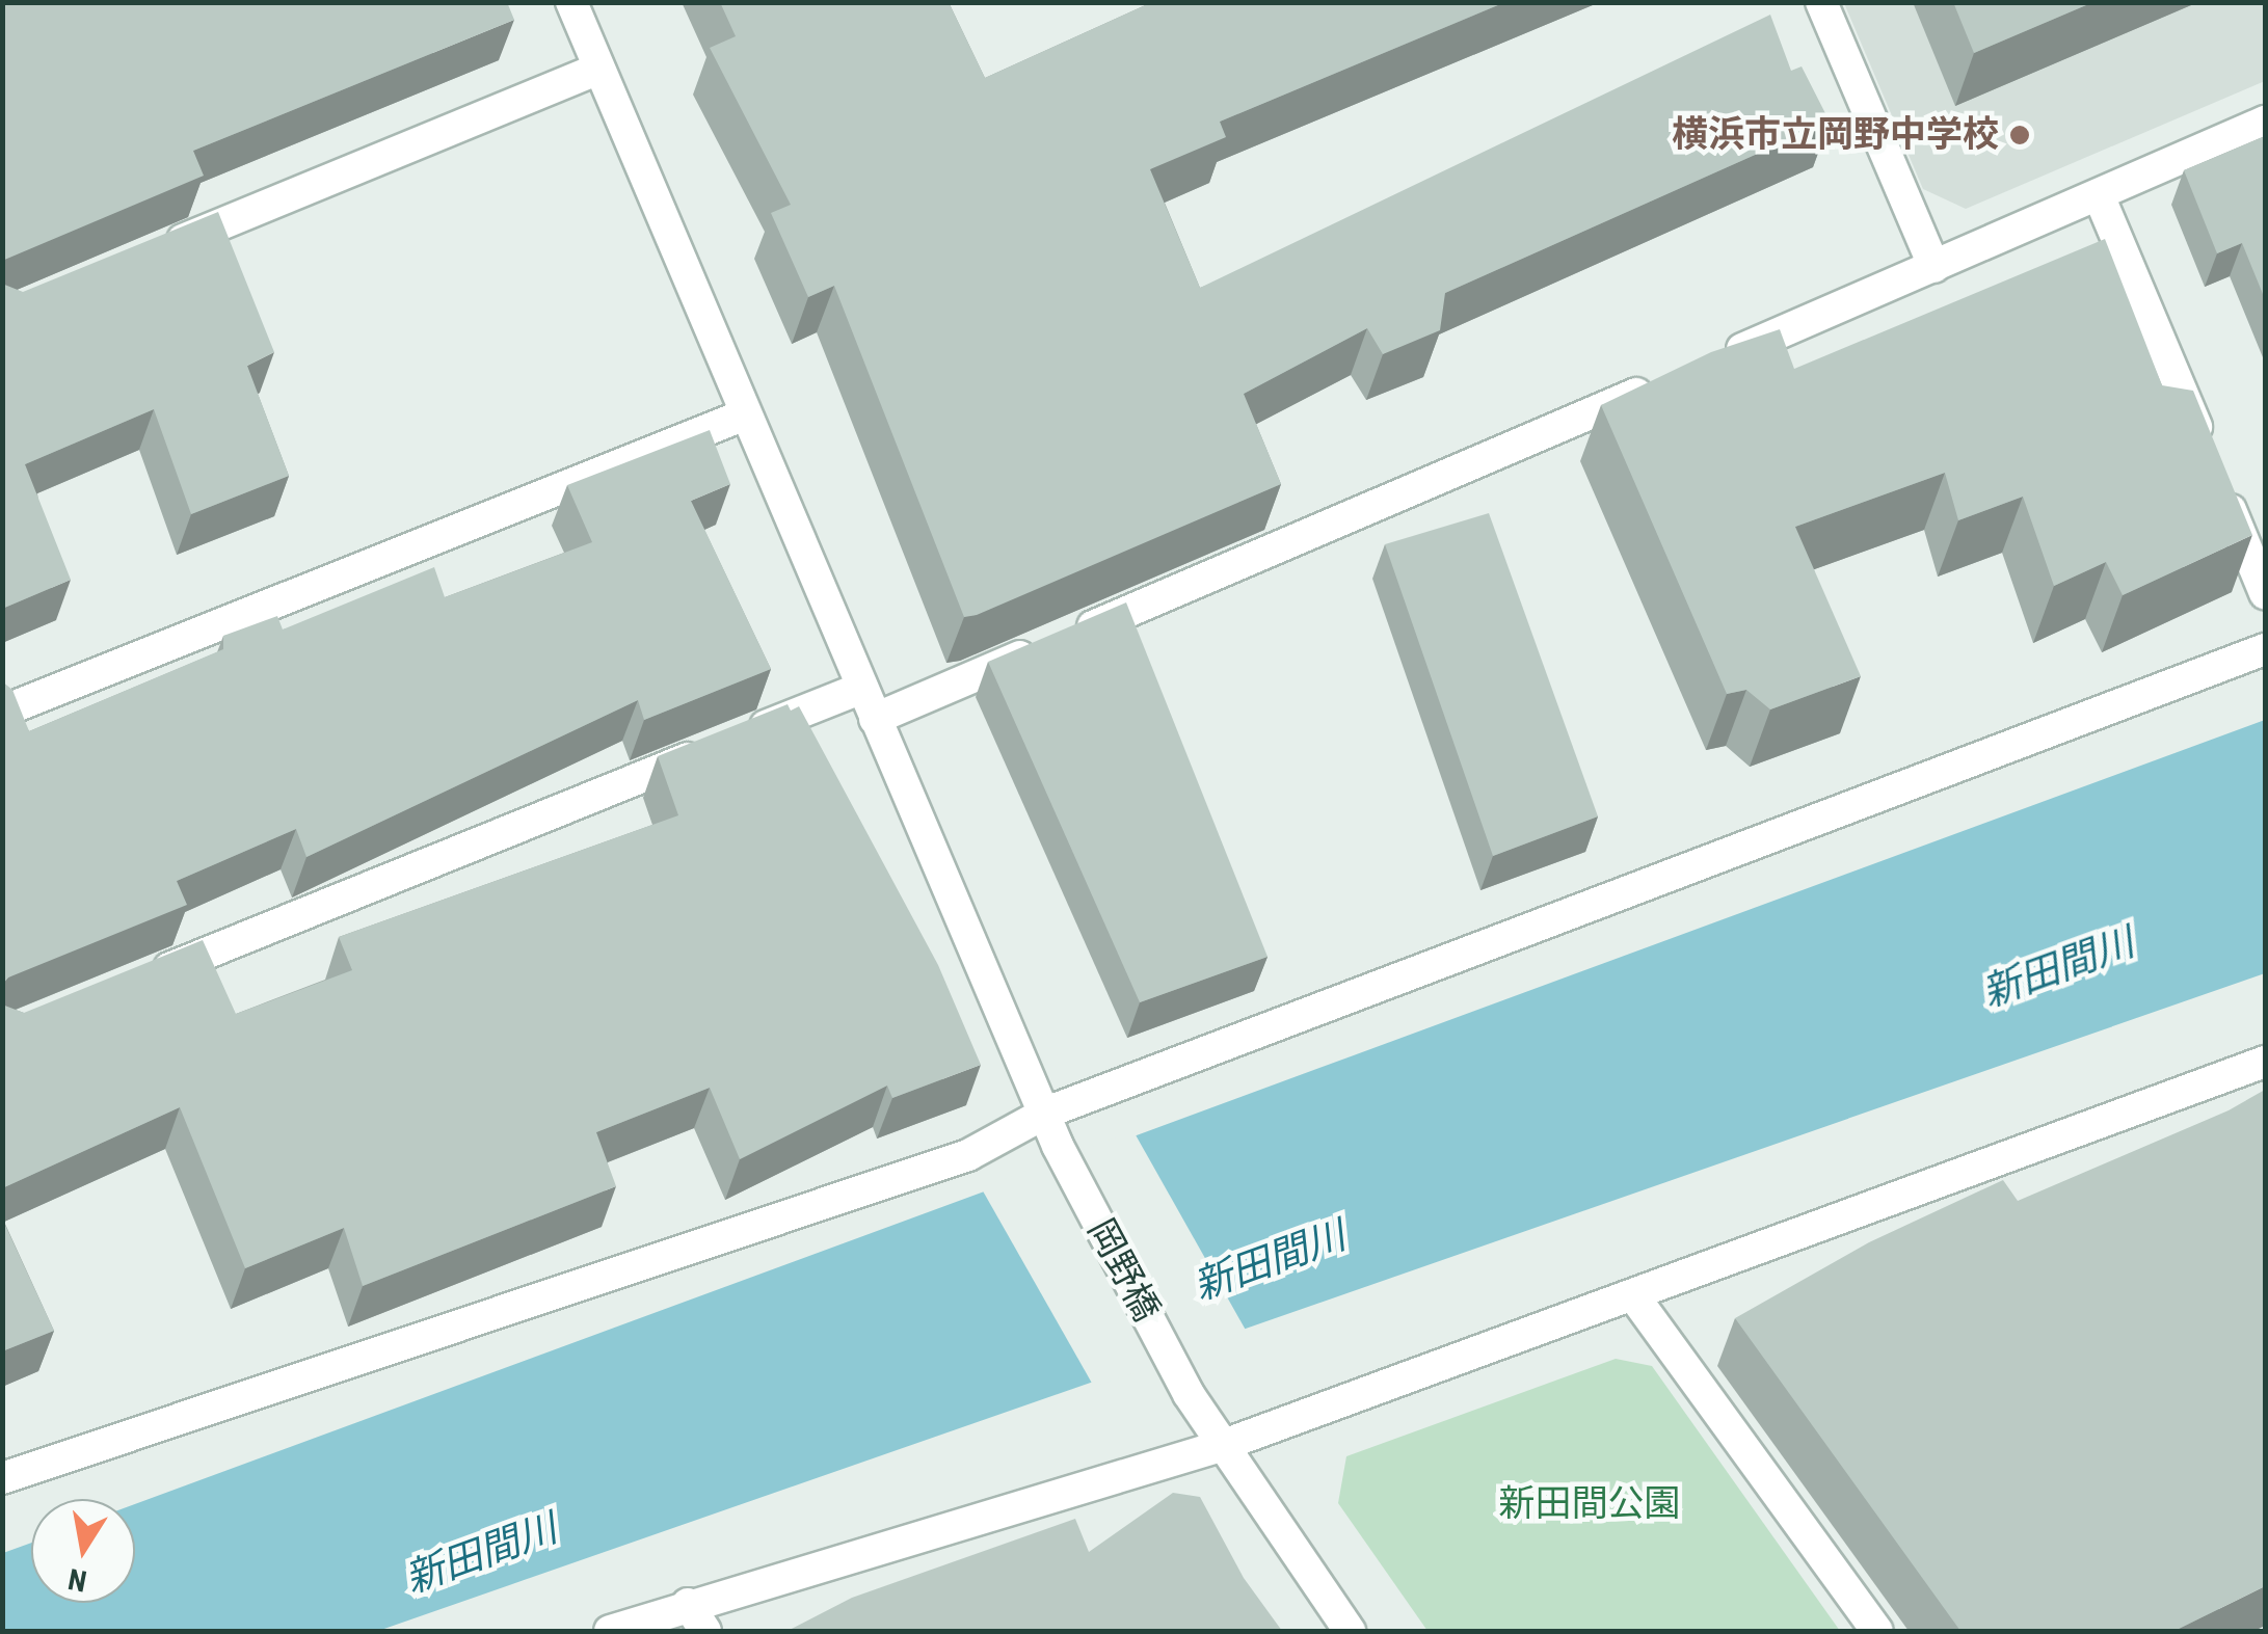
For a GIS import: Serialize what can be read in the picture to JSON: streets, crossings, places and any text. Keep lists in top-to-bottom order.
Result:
{
  "streets": {
    "street": ["岡野橋"]
  },
  "water": ["新田間川"],
  "parks": ["新田間公園"],
  "places": ["横浜市立岡野中学校"],
  "north": "bottom"
}
